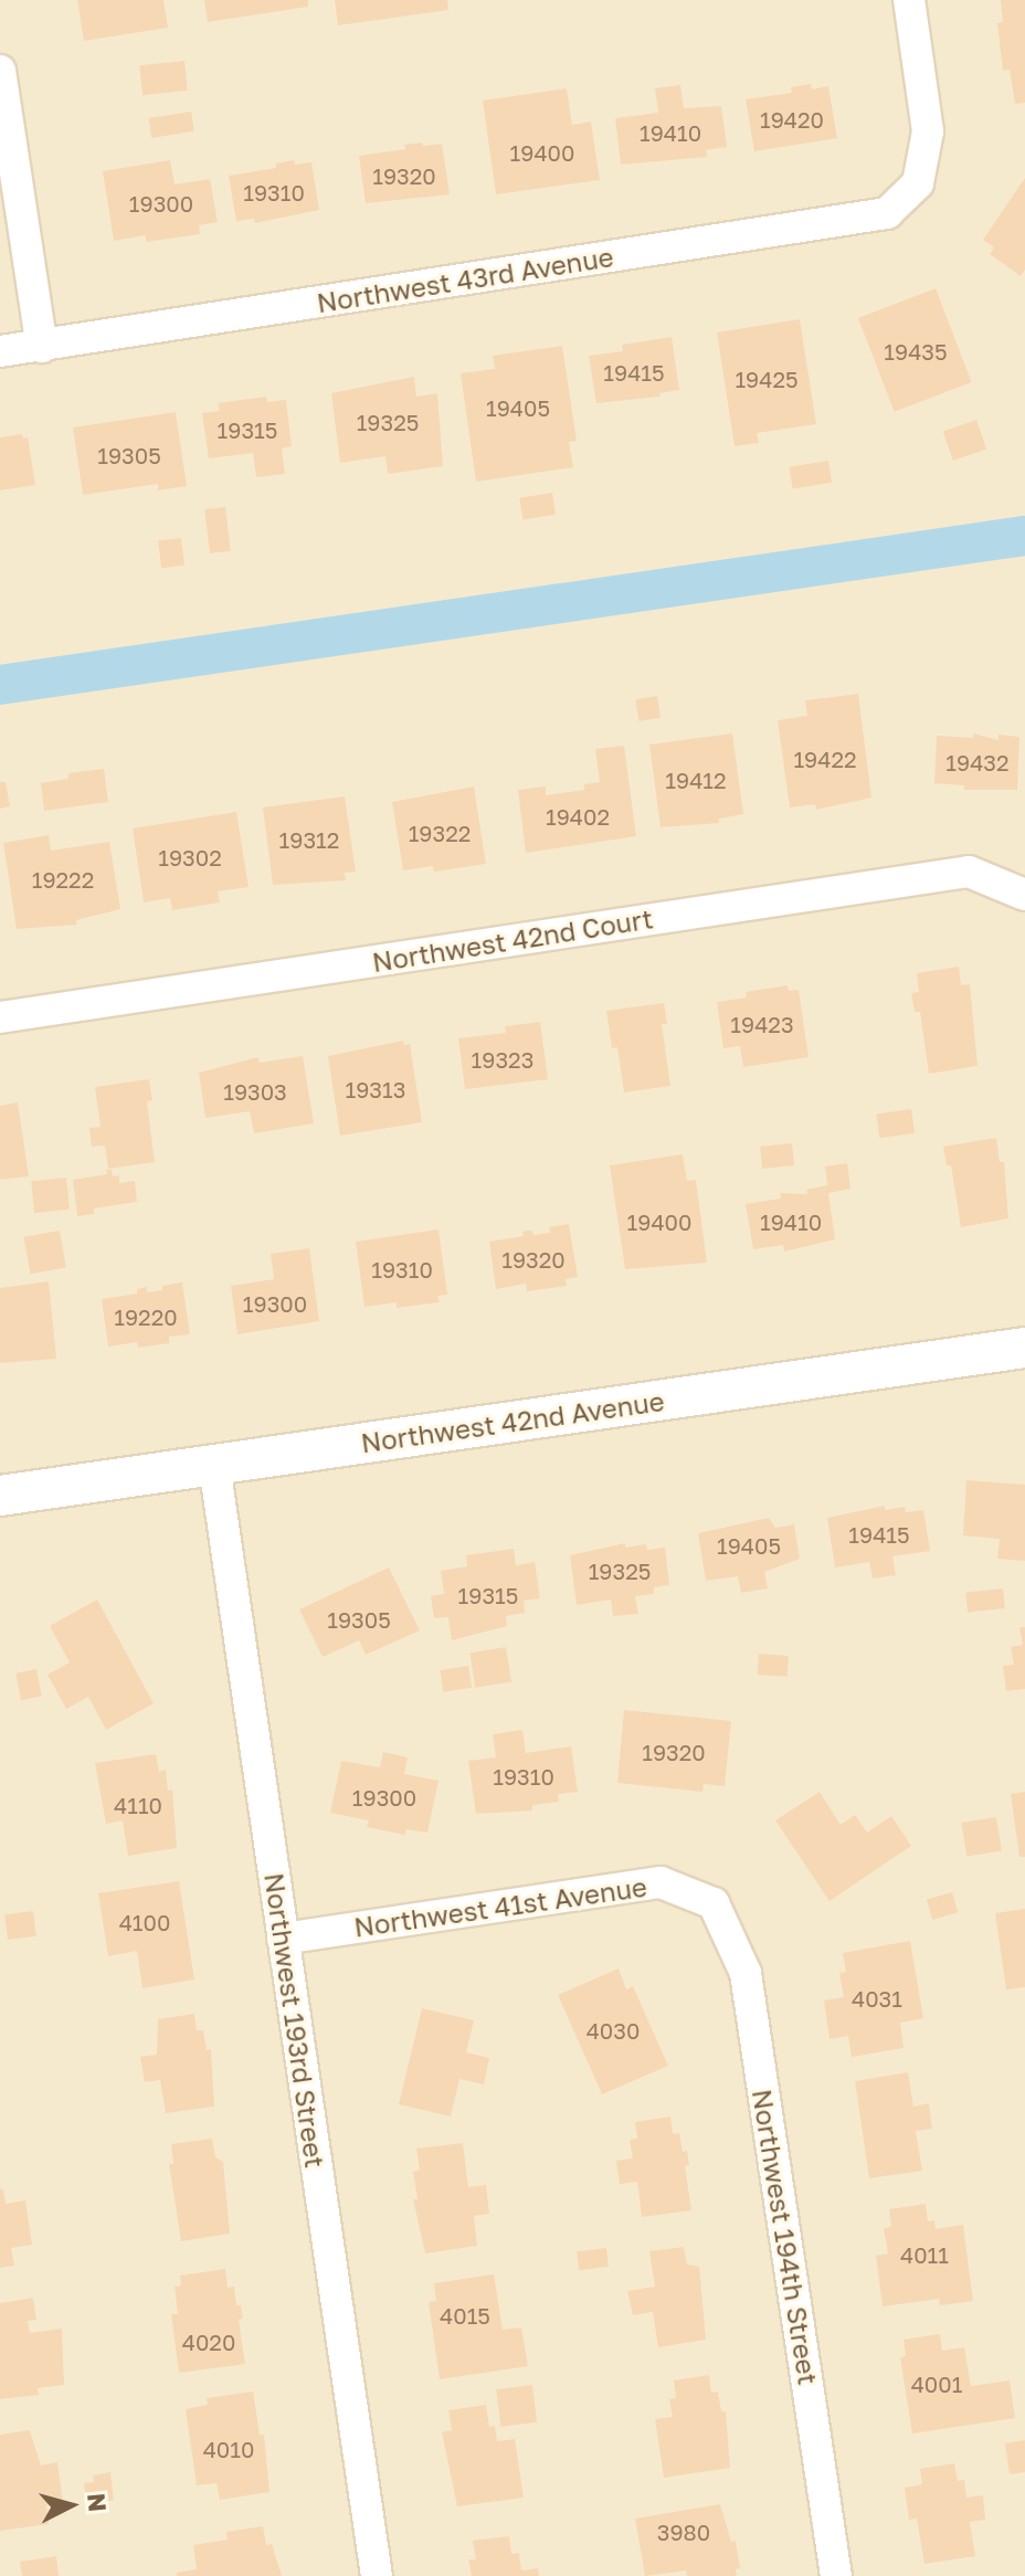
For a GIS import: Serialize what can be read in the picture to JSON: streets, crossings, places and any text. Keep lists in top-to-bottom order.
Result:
{
  "streets": {
    "street": [
      "Northwest 43rd Avenue",
      "Northwest 42nd Court",
      "Northwest 42nd Avenue",
      "Northwest 41st Avenue",
      "Northwest 193rd Street",
      "Northwest 194th Street"
    ]
  },
  "crossings": [
    ["Northwest 42nd Avenue", "Northwest 193rd Street"],
    ["Northwest 41st Avenue", "Northwest 193rd Street"],
    ["Northwest 41st Avenue", "Northwest 194th Street"]
  ],
  "house_numbers": [
    "19420",
    "19410",
    "19400",
    "19320",
    "19310",
    "19300",
    "19435",
    "19415",
    "19425",
    "19405",
    "19325",
    "19315",
    "19305",
    "19422",
    "19432",
    "19412",
    "19402",
    "19322",
    "19312",
    "19302",
    "19222",
    "19423",
    "19323",
    "19313",
    "19303",
    "19400",
    "19410",
    "19320",
    "19310",
    "19300",
    "19220",
    "19415",
    "19405",
    "19325",
    "19315",
    "19305",
    "19320",
    "19310",
    "19300",
    "4110",
    "4100",
    "4031",
    "4030",
    "4011",
    "4015",
    "4020",
    "4001",
    "4010",
    "3980"
  ],
  "north": "right"
}
